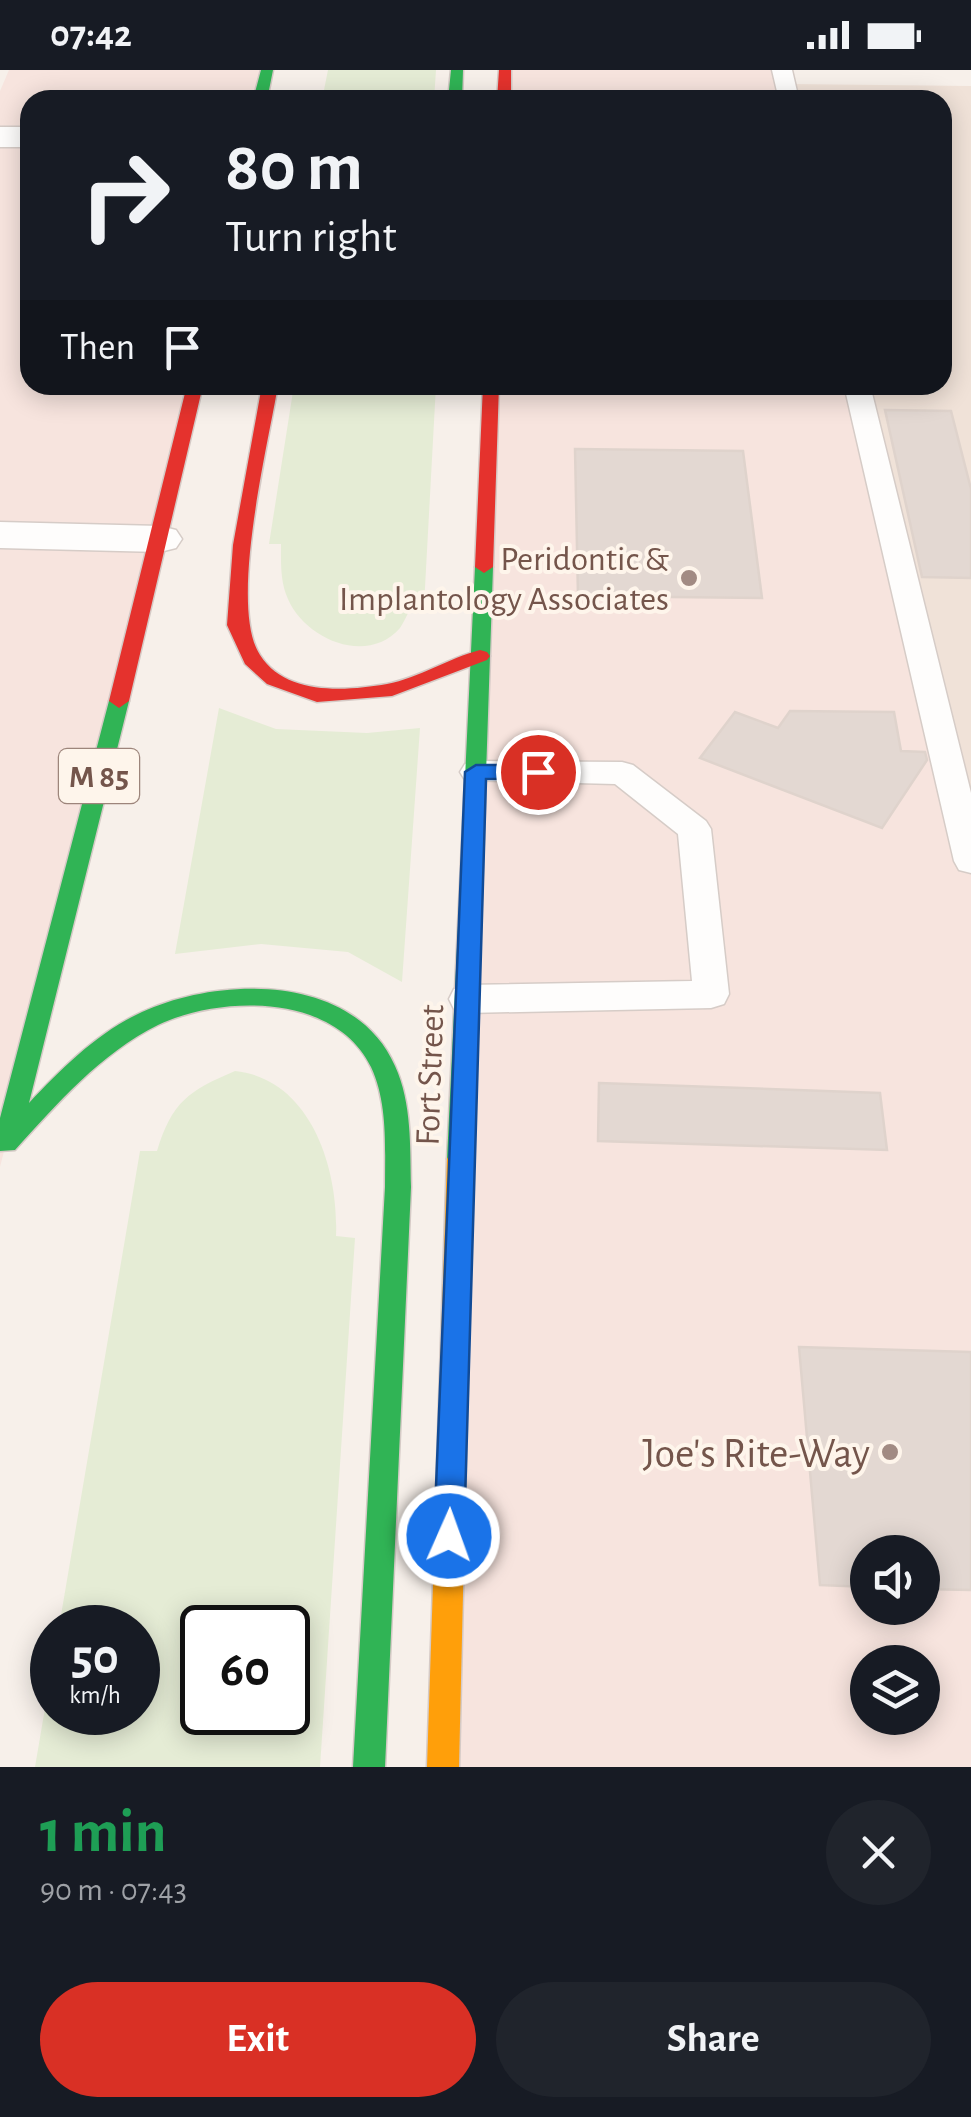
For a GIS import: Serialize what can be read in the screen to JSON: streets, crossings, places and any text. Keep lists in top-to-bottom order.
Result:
{
  "streets": {
    "main road": ["M 85", "Fort Street"]
  },
  "places": ["Peridontic & Implantology Associates", "Joe's Rite-Way"],
  "page": {
    "status": "07:42",
    "turn": ["80 m", "Turn right"],
    "then": "Then",
    "speed": "50 km/h",
    "limit": "60",
    "heading": ["1 min", "90 m · 07:43"],
    "buttons": ["Exit", "Share"]
  }
}
